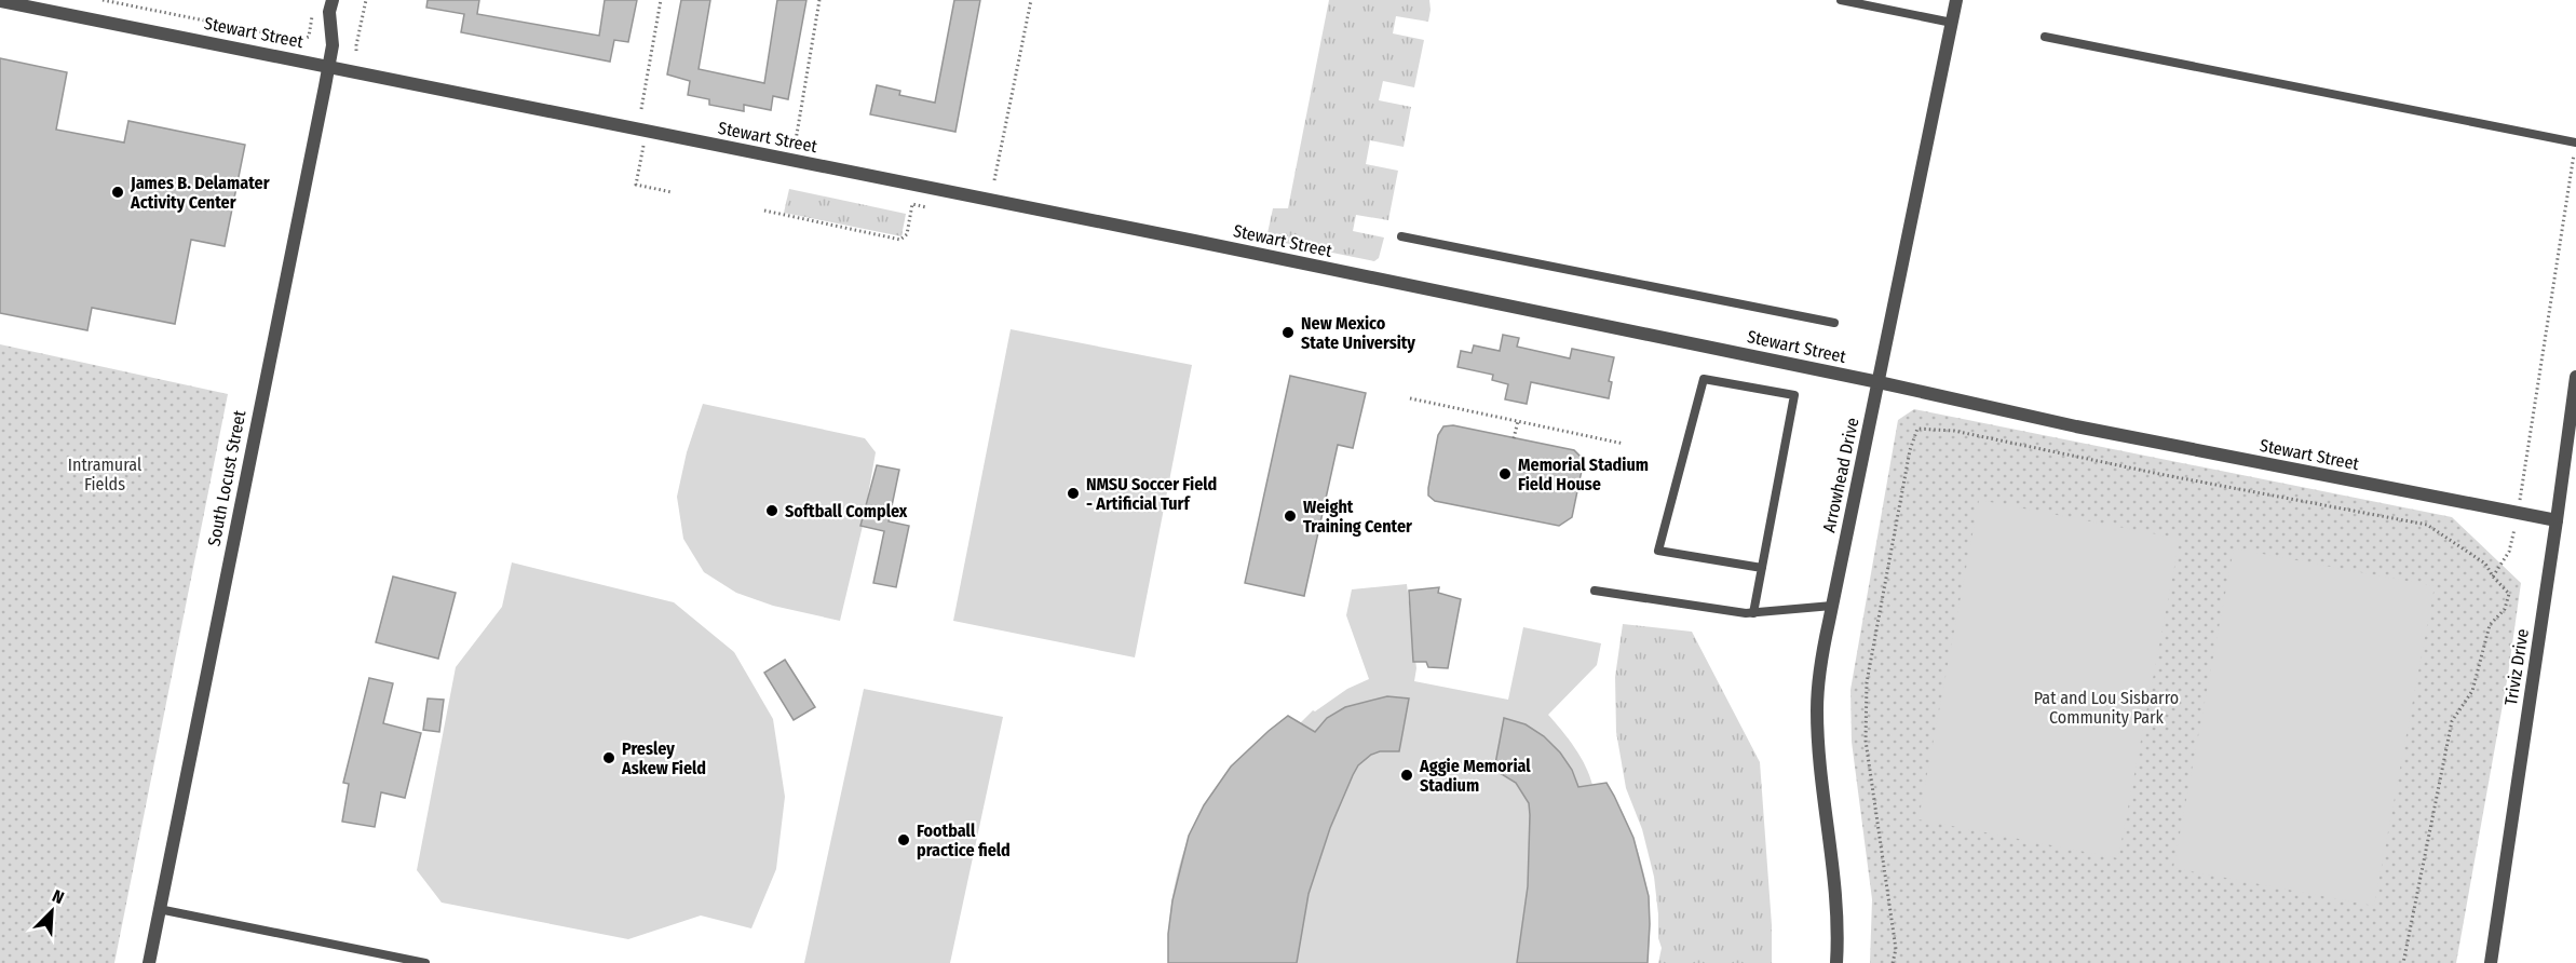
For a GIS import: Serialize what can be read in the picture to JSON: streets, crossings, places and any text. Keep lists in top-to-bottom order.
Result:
{
  "streets": {
    "street": [
      "Stewart Street",
      "Arrowhead Drive",
      "South Locust Street",
      "Triviz Drive"
    ]
  },
  "crossings": [
    ["Stewart Street", "Arrowhead Drive"],
    ["Stewart Street", "South Locust Street"],
    ["Stewart Street", "Triviz Drive"]
  ],
  "parks": ["Intramural Fields", "Pat and Lou Sisbarro Community Park"],
  "places": [
    "James B. Delamater Activity Center",
    "New Mexico State University",
    "Memorial Stadium Field House",
    "NMSU Soccer Field - Artificial Turf",
    "Softball Complex",
    "Weight Training Center",
    "Presley Askew Field",
    "Aggie Memorial Stadium",
    "Football practice field"
  ],
  "north": "top right"
}
